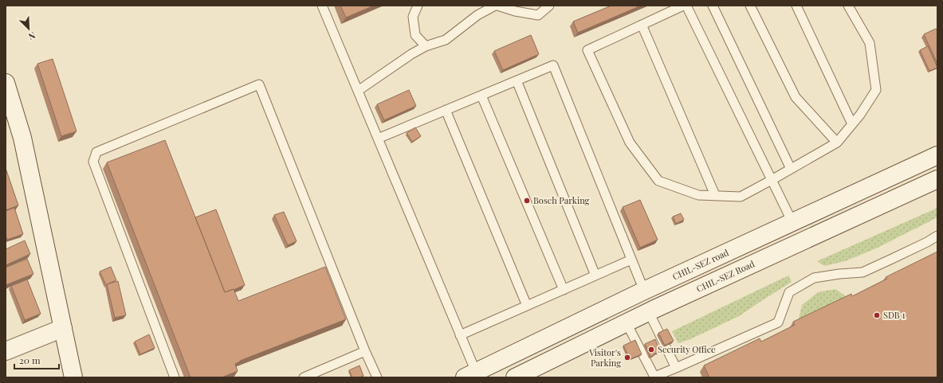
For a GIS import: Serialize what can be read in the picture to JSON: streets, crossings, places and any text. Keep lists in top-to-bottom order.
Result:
{
  "streets": {
    "street": ["CHIL-SEZ road", "CHIL-SEZ Road"]
  },
  "places": [
    "Bosch Parking",
    "SDB 1",
    "Security Office",
    "Visitor's Parking"
  ],
  "scale_bar": "20 m",
  "north": "bottom right"
}
